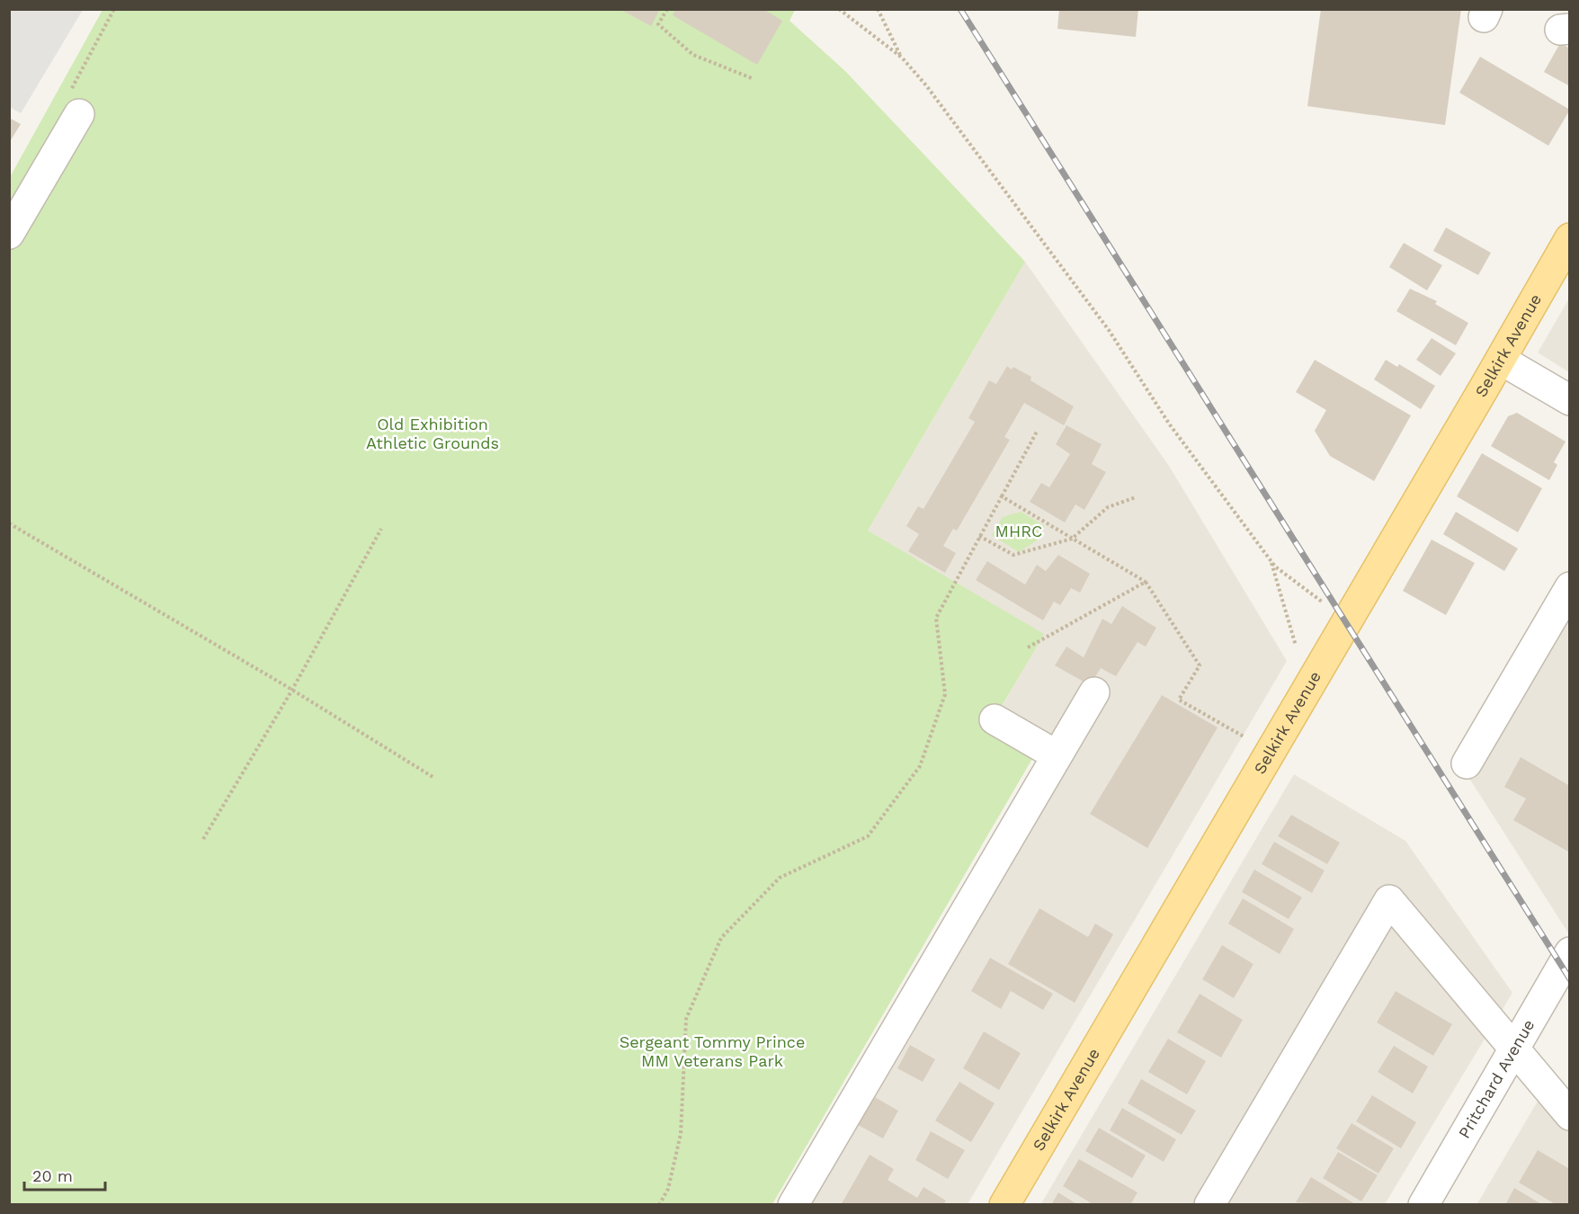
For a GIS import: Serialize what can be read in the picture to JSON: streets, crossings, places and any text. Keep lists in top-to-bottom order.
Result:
{
  "streets": {
    "main road": ["Selkirk Avenue"],
    "street": ["Pritchard Avenue"]
  },
  "parks": ["Old Exhibition Athletic Grounds", "MHRC", "Sergeant Tommy Prince MM Veterans Park"],
  "scale_bar": "20 m"
}
